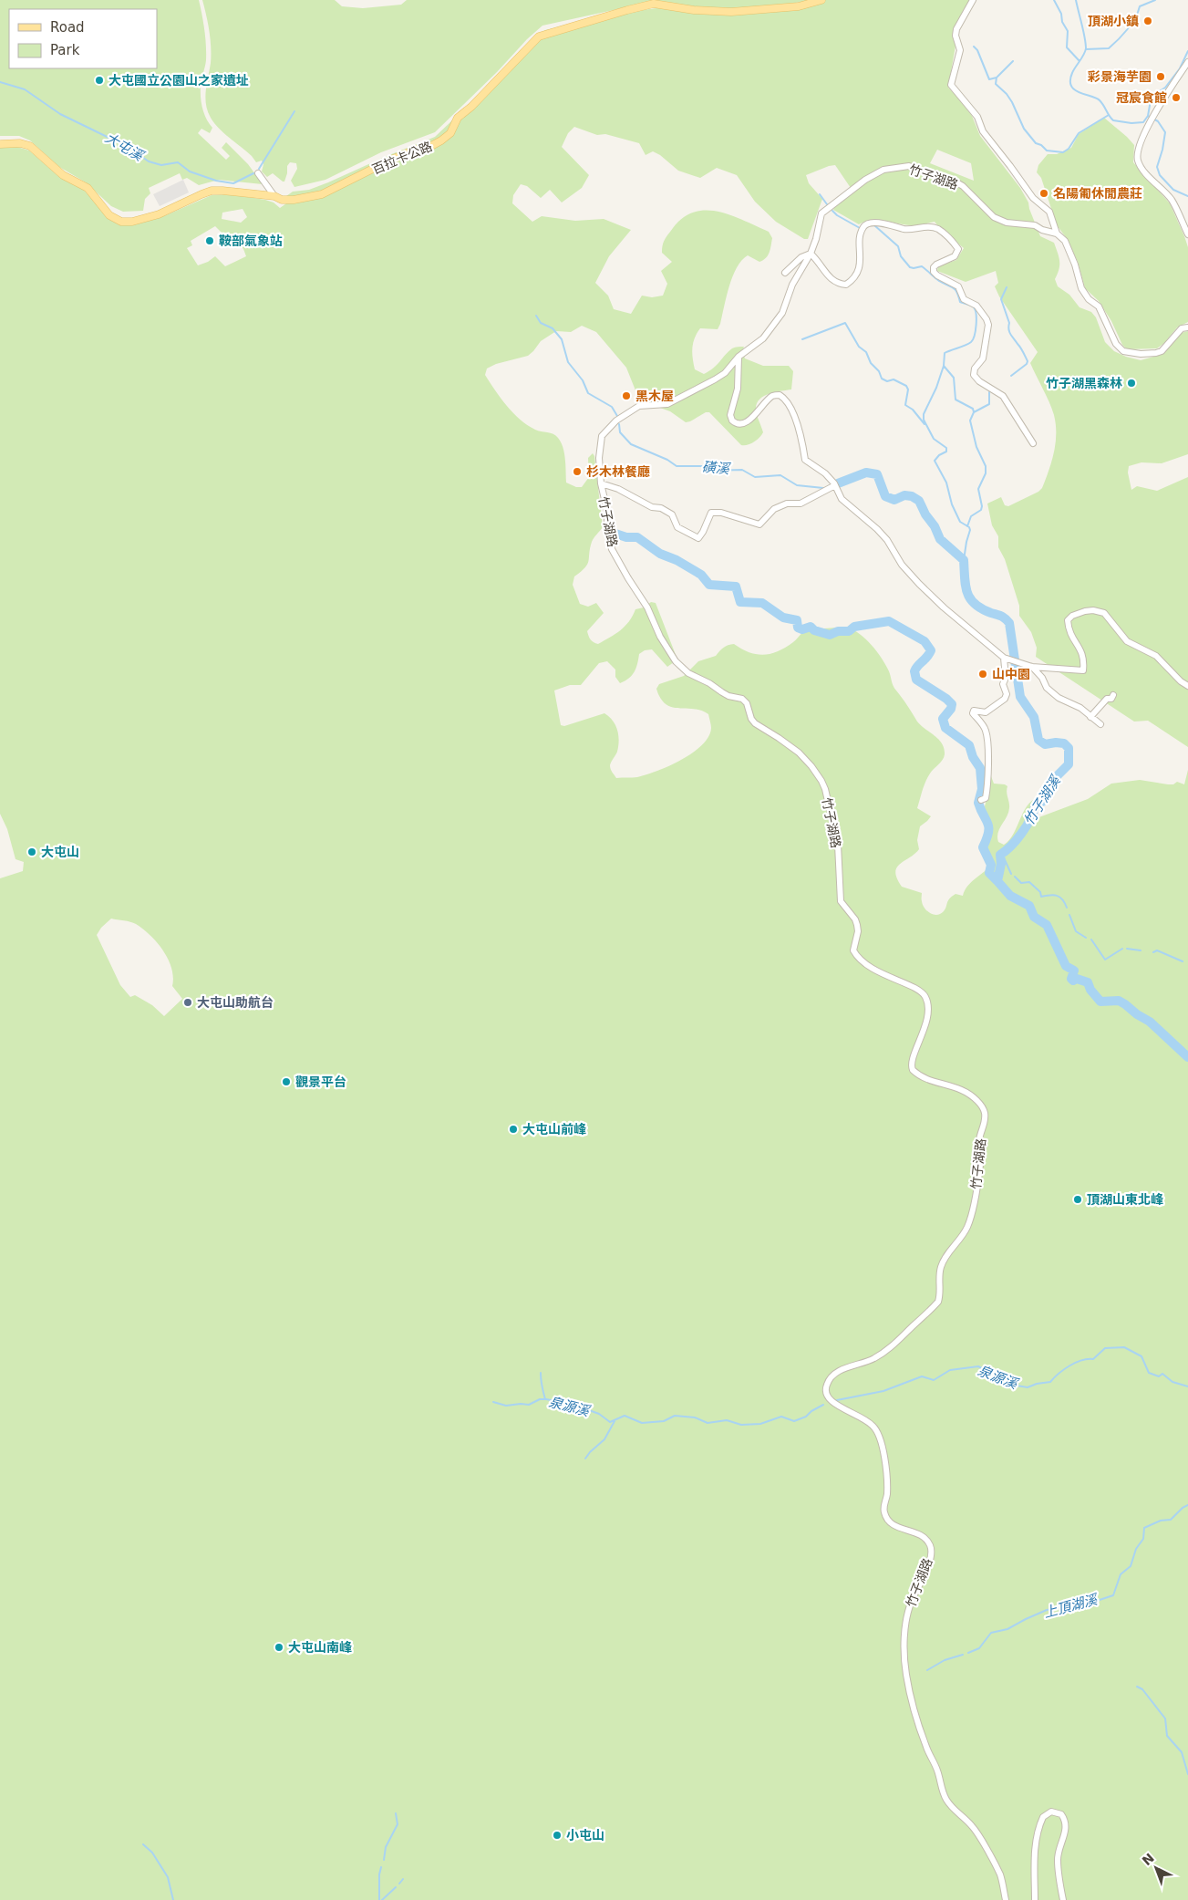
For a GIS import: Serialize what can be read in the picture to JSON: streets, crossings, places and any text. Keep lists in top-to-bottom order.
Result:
{
  "streets": {
    "main road": ["百拉卡公路"],
    "street": ["竹子湖路"]
  },
  "water": [
    "大屯溪",
    "磺溪",
    "竹子湖溪",
    "泉源溪",
    "上頂湖溪"
  ],
  "places": [
    "頂湖小鎮",
    "彩景海芋園",
    "大屯國立公園山之家遺址",
    "冠宸食館",
    "名陽匍休閒農莊",
    "鞍部氣象站",
    "竹子湖黑森林",
    "黑木屋",
    "杉木林餐廳",
    "山中園",
    "大屯山",
    "大屯山助航台",
    "觀景平台",
    "大屯山前峰",
    "頂湖山東北峰",
    "大屯山南峰",
    "小屯山"
  ],
  "legend": ["Road", "Park"],
  "north": "top left"
}
